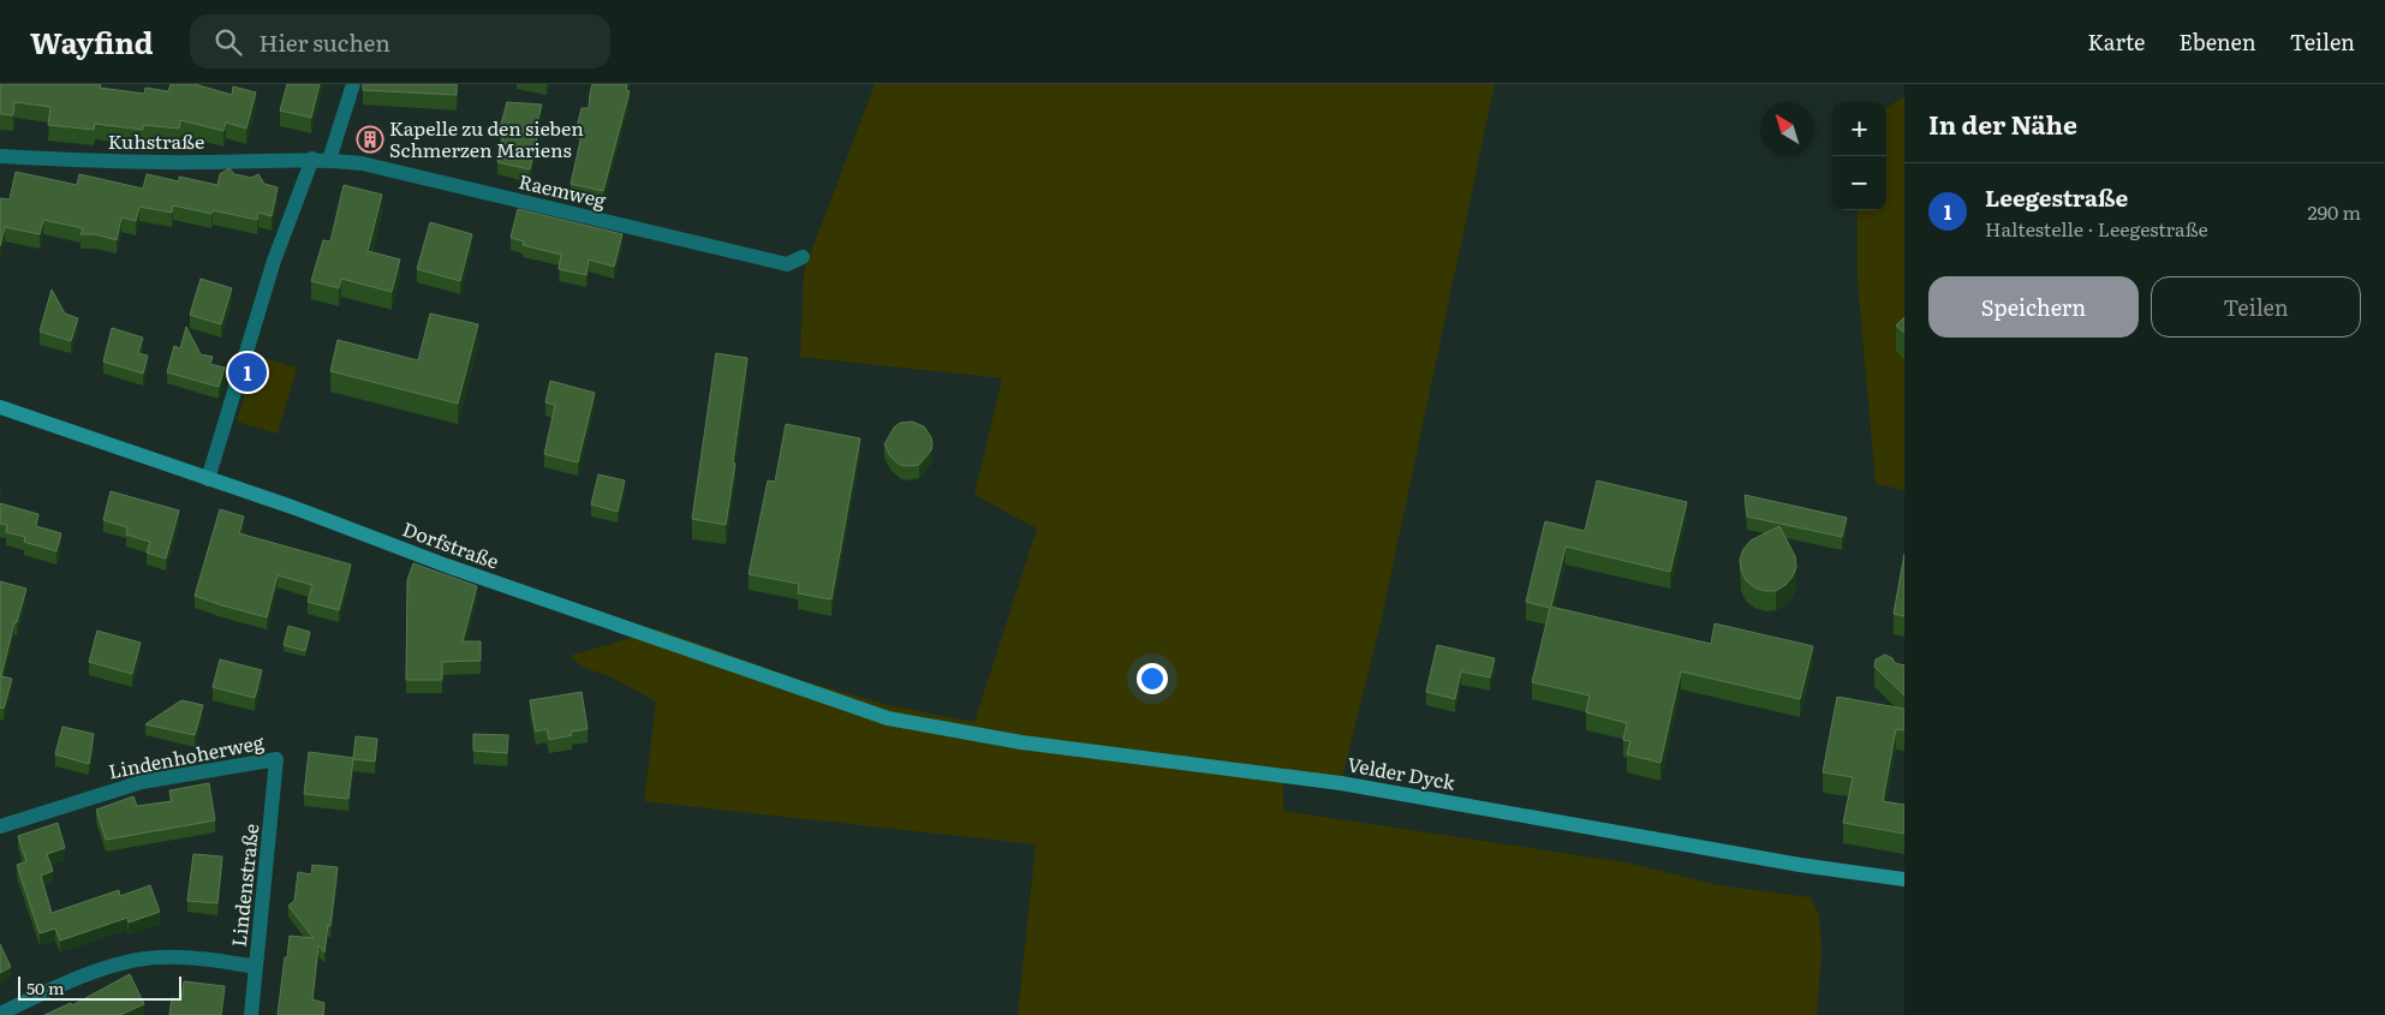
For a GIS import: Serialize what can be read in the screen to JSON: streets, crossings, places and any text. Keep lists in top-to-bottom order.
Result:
{
  "streets": {
    "main road": ["Dorfstraße", "Velder Dyck"],
    "street": [
      "Kuhstraße",
      "Raemweg",
      "Lindenhoherweg",
      "Lindenstraße"
    ]
  },
  "crossings": [
    ["Kuhstraße", "Raemweg"],
    ["Dorfstraße", "Velder Dyck"],
    ["Lindenhoherweg", "Lindenstraße"]
  ],
  "places": {
    "building": ["Kapelle zu den sieben Schmerzen Mariens"]
  },
  "scale_bar": "50 m",
  "north": "top left",
  "page": {
    "header": "Wayfind",
    "search": "Hier suchen",
    "nav": ["Karte", "Ebenen", "Teilen"],
    "heading": "In der Nähe",
    "map_buttons": ["+", "−"],
    "list": [
      {
        "mark": "1",
        "name": "Leegestraße",
        "note": "Haltestelle · Leegestraße",
        "value": "290 m"
      }
    ],
    "buttons": ["Speichern", "Teilen"],
    "pins": "1",
    "scale": "50 m"
  }
}
